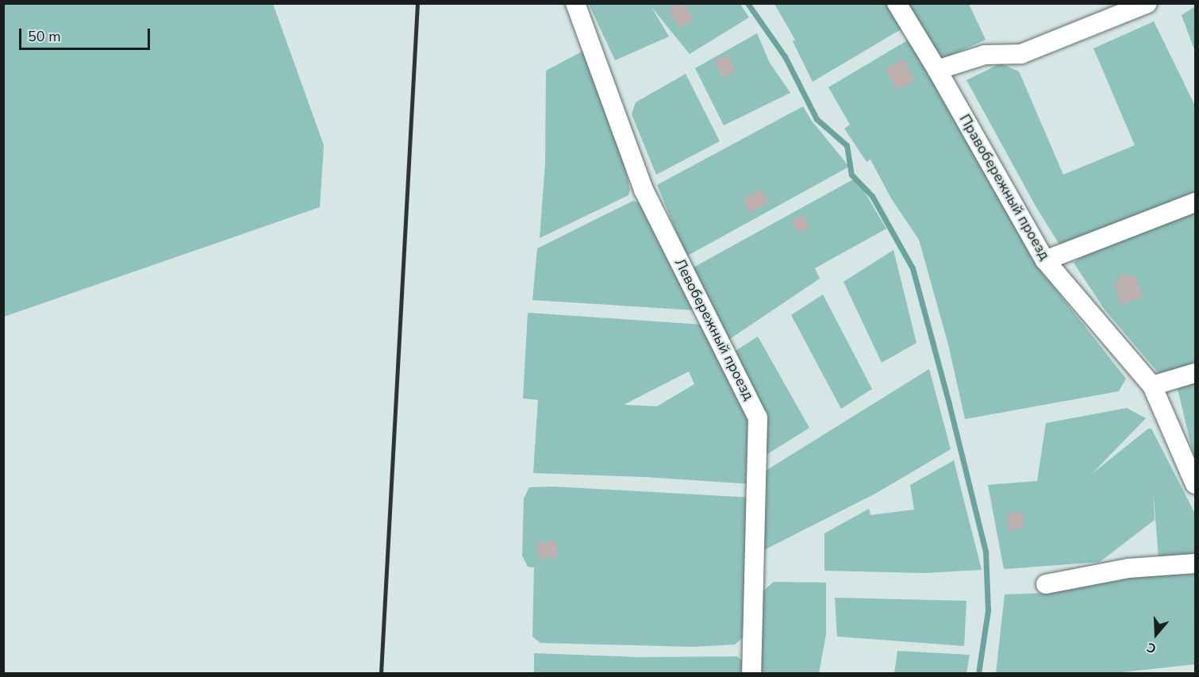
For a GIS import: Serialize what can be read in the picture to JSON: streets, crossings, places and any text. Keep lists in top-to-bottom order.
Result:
{
  "streets": {
    "street": ["Правобережный проезд", "Левобережный проезд"]
  },
  "scale_bar": "50 m",
  "north": "bottom"
}
